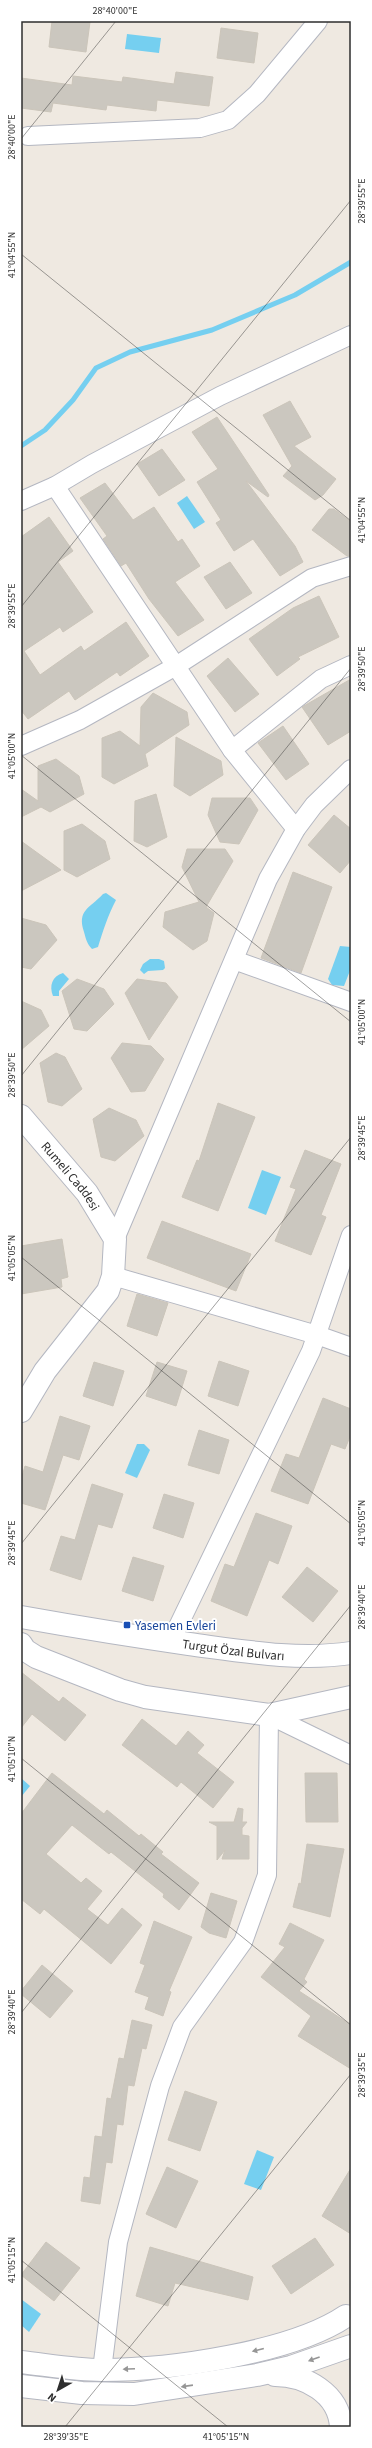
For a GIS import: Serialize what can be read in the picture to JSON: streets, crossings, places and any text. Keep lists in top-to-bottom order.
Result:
{
  "streets": {
    "street": ["Rumeli Caddesi", "Turgut Özal Bulvarı"]
  },
  "places": {
    "transit": ["Yasemen Evleri"]
  },
  "north": "bottom left",
  "coordinates": [
    "28°40'00\"E",
    "28°39'55\"E",
    "41°04'55\"N",
    "28°39'50\"E",
    "41°05'00\"N",
    "28°39'45\"E",
    "41°05'05\"N",
    "28°39'40\"E",
    "41°05'10\"N",
    "28°39'35\"E",
    "41°05'15\"N"
  ]
}
